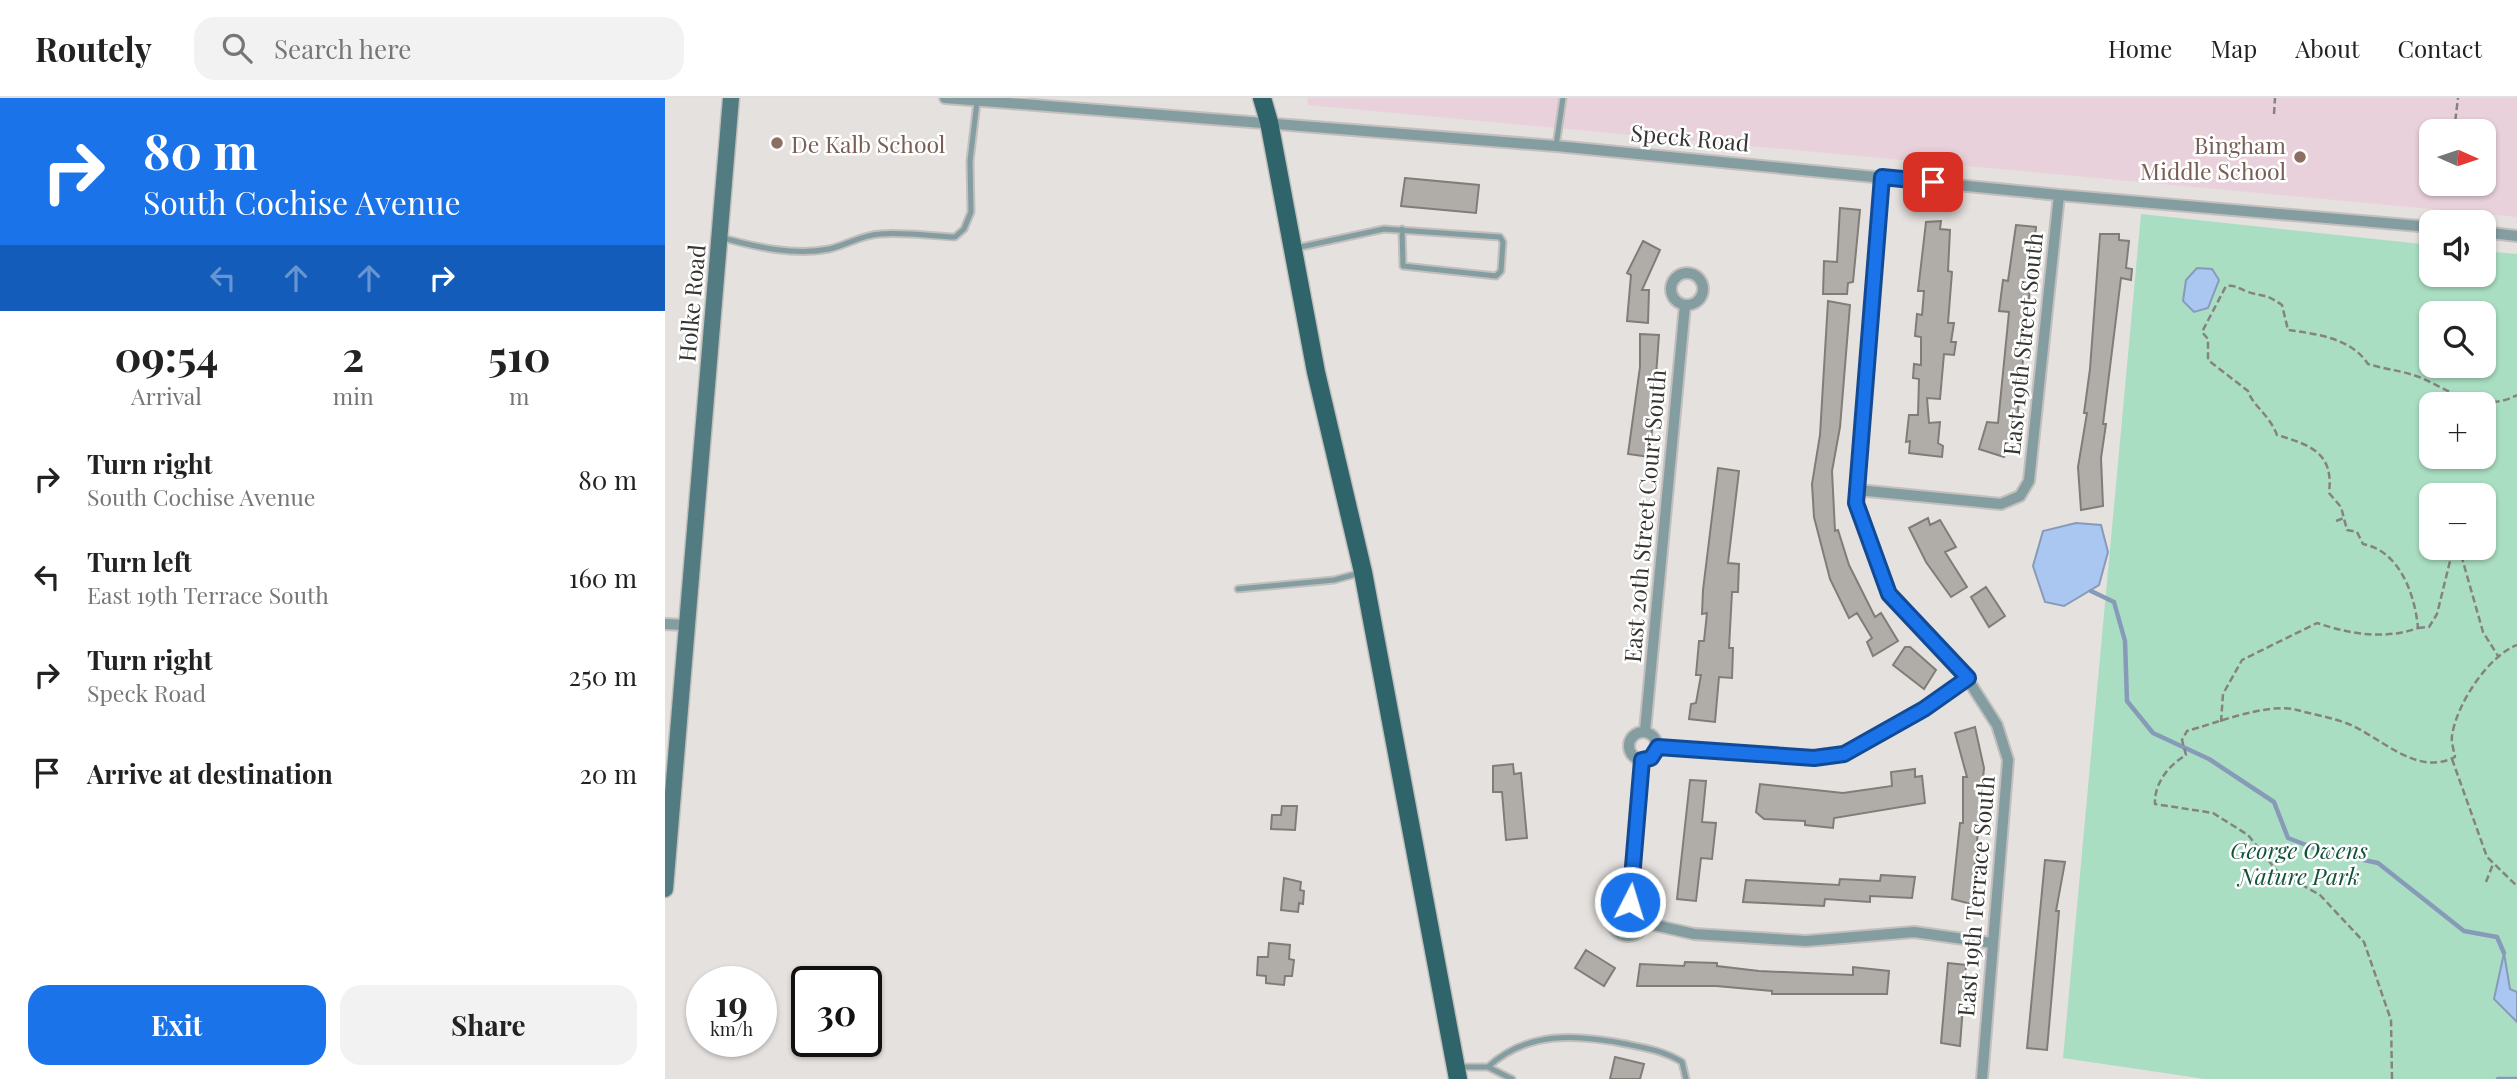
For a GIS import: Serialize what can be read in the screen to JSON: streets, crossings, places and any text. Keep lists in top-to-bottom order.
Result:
{
  "streets": {
    "street": [
      "Speck Road",
      "Holke Road",
      "East 19th Street South",
      "East 20th Street Court South",
      "East 19th Terrace South"
    ]
  },
  "crossings": [
    ["Speck Road", "East 19th Street South"],
    ["Speck Road", "East 19th Terrace South"],
    ["East 19th Street South", "East 19th Terrace South"]
  ],
  "parks": ["George Owens Nature Park"],
  "places": ["De Kalb School", "Bingham Middle School"],
  "north": "right",
  "page": {
    "header": "Routely",
    "search": "Search here",
    "nav": [
      "Home",
      "Map",
      "About",
      "Contact"
    ],
    "turn": ["80 m", "South Cochise Avenue"],
    "map_buttons": ["+", "−"],
    "eta": [
      "09:54",
      "Arrival",
      "2",
      "min",
      "510",
      "m"
    ],
    "list": [
      {
        "name": "Turn right",
        "note": "South Cochise Avenue",
        "value": "80 m"
      },
      {
        "name": "Turn left",
        "note": "East 19th Terrace South",
        "value": "160 m"
      },
      {
        "name": "Turn right",
        "note": "Speck Road",
        "value": "250 m"
      },
      {
        "name": "Arrive at destination",
        "value": "20 m"
      }
    ],
    "speed": "19 km/h",
    "limit": "30",
    "buttons": ["Exit", "Share"]
  }
}
